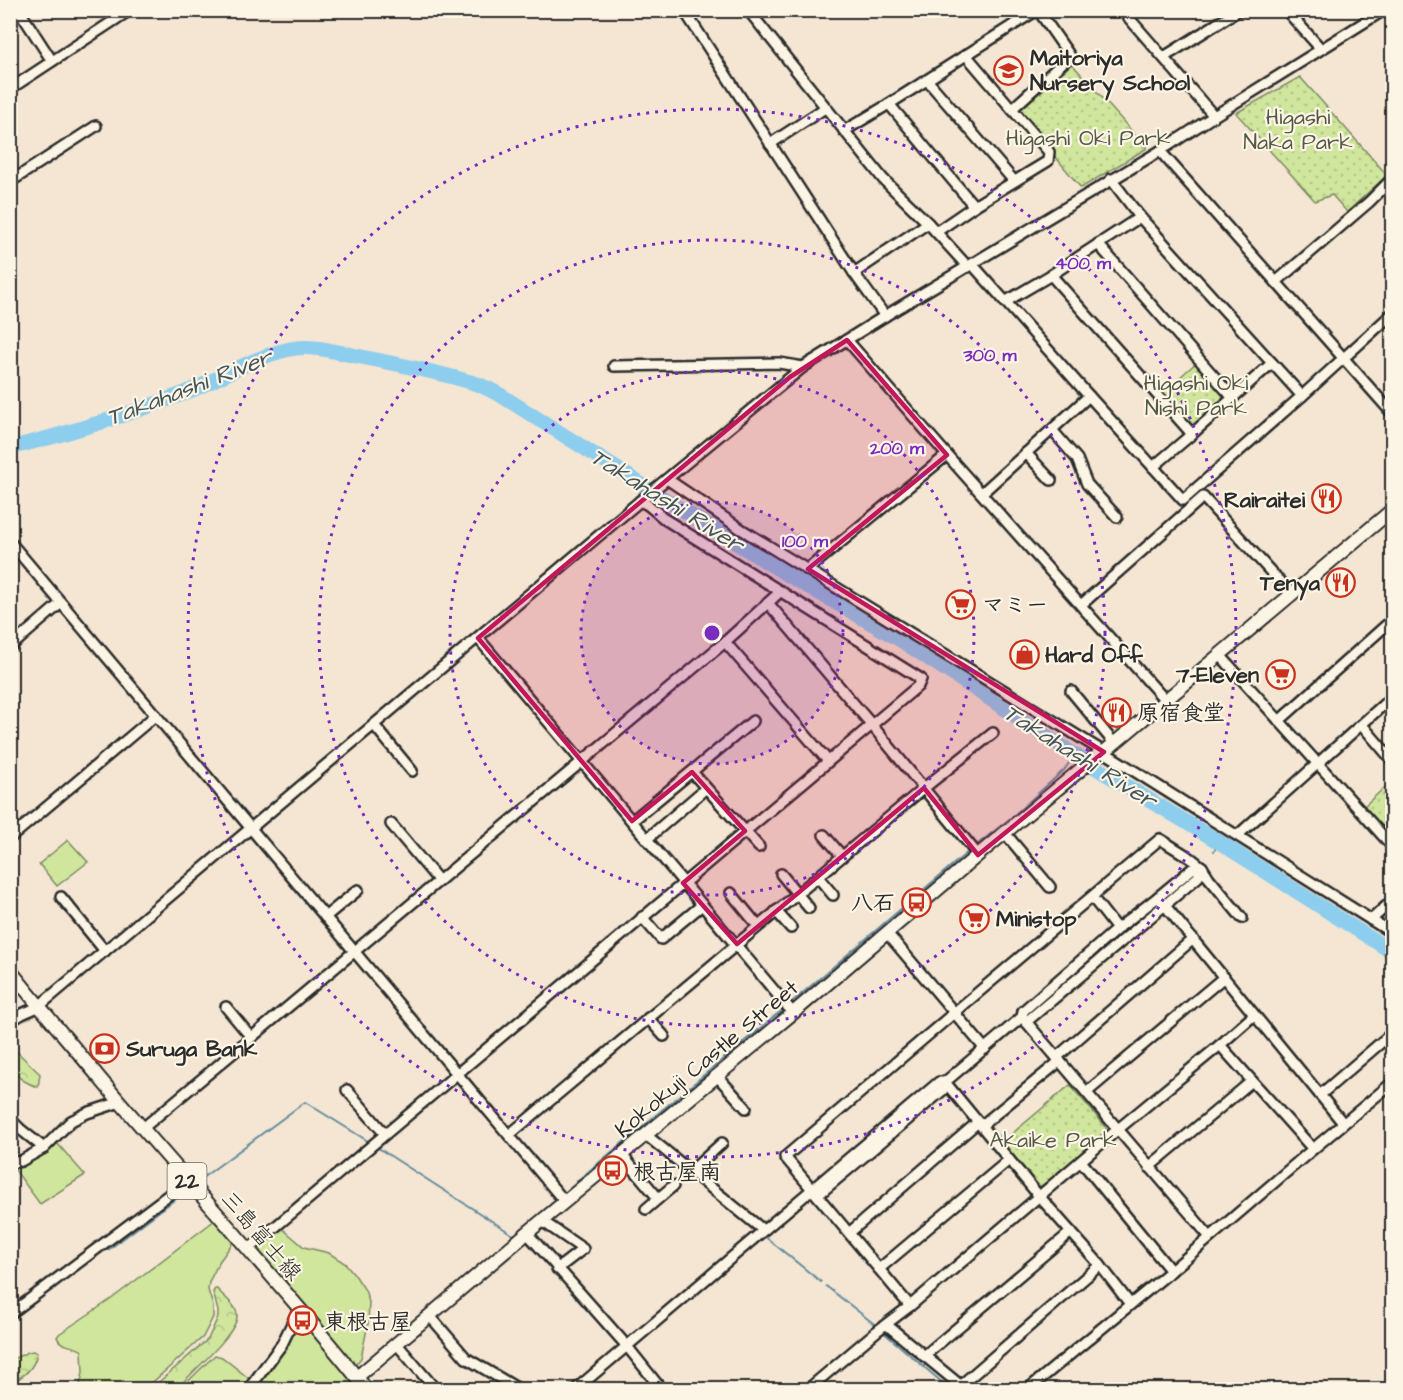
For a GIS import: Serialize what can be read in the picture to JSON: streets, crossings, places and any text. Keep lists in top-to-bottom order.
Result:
{
  "streets": {
    "main road": ["Kokokuji Castle Street", "22", "三島富士線"]
  },
  "crossings": [
    ["Kokokuji Castle Street", "三島富士線"]
  ],
  "water": ["Takahashi River"],
  "parks": [
    "Higashi Naka Park",
    "Higashi Oki Park",
    "Higashi Oki Nishi Park",
    "Akaike Park"
  ],
  "places": {
    "school or university": ["Maitoriya Nursery School"],
    "restaurant": ["Rairaitei", "Tenya", "原宿食堂"],
    "supermarket": ["マミー", "7-Eleven", "Ministop"],
    "shop": ["Hard Off"],
    "bus stop": ["八石", "根古屋南", "東根古屋"],
    "bank": ["Suruga Bank"]
  },
  "rings": [
    "400 m",
    "300 m",
    "200 m",
    "100 m"
  ]
}
